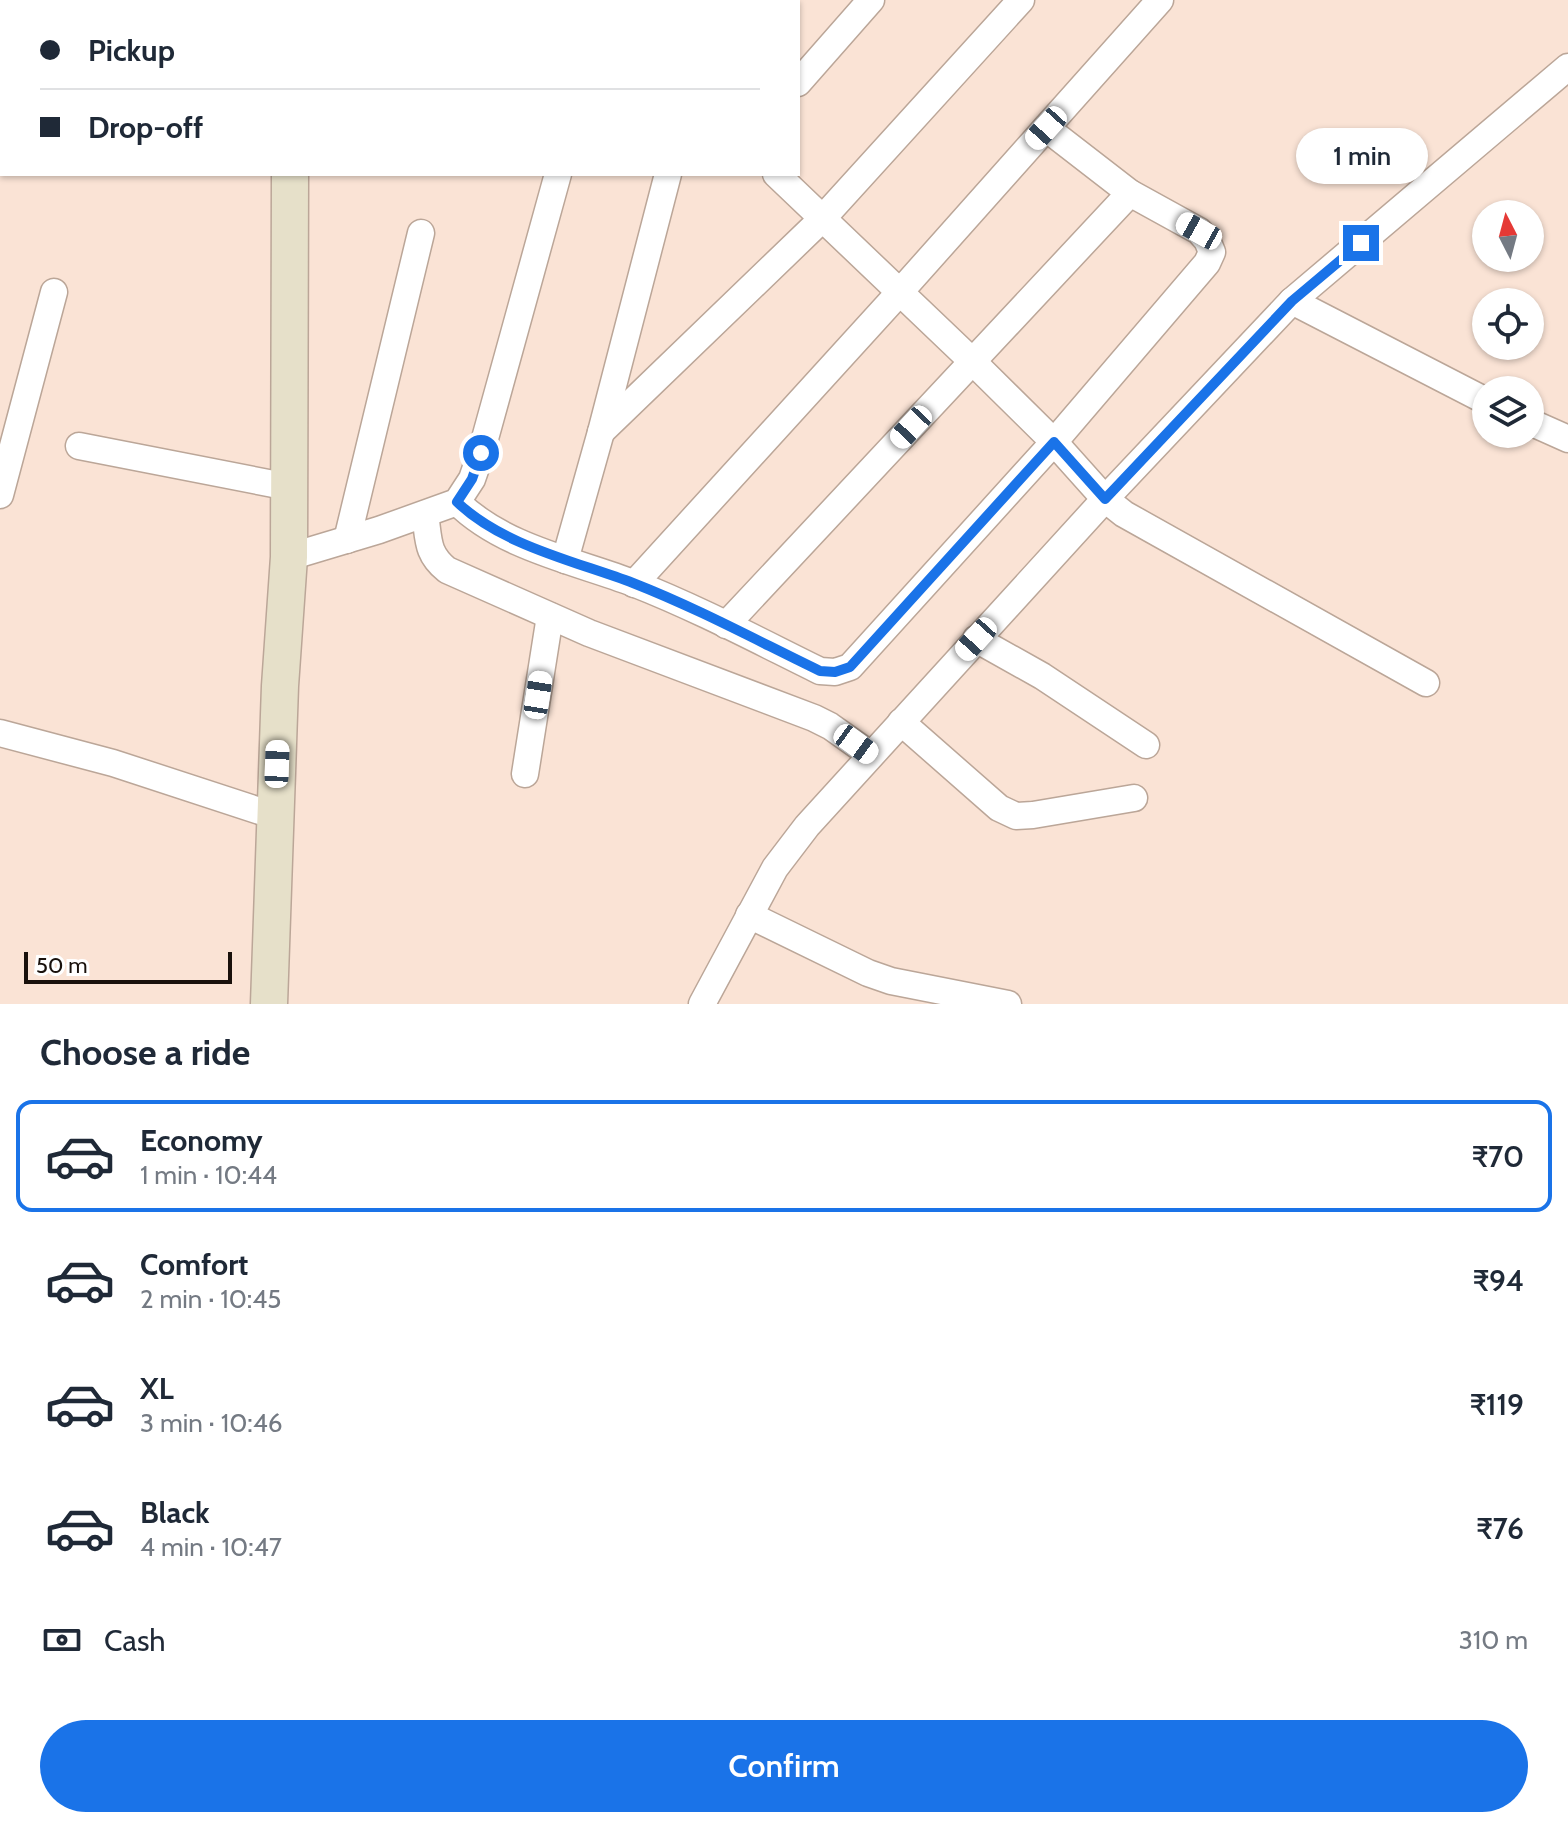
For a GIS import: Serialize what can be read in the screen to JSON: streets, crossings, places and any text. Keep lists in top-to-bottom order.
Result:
{
  "scale_bar": "50 m",
  "north": "top",
  "page": {
    "banner": ["Pickup", "Drop-off"],
    "bubble": "1 min",
    "scale": "50 m",
    "heading": "Choose a ride",
    "list": [
      {
        "name": "Economy",
        "note": "1 min · 10:44",
        "value": "₹70"
      },
      {
        "name": "Comfort",
        "note": "2 min · 10:45",
        "value": "₹94"
      },
      {
        "name": "XL",
        "note": "3 min · 10:46",
        "value": "₹119"
      },
      {
        "name": "Black",
        "note": "4 min · 10:47",
        "value": "₹76"
      }
    ],
    "pay": ["Cash", "310 m"],
    "buttons": "Confirm"
  }
}
